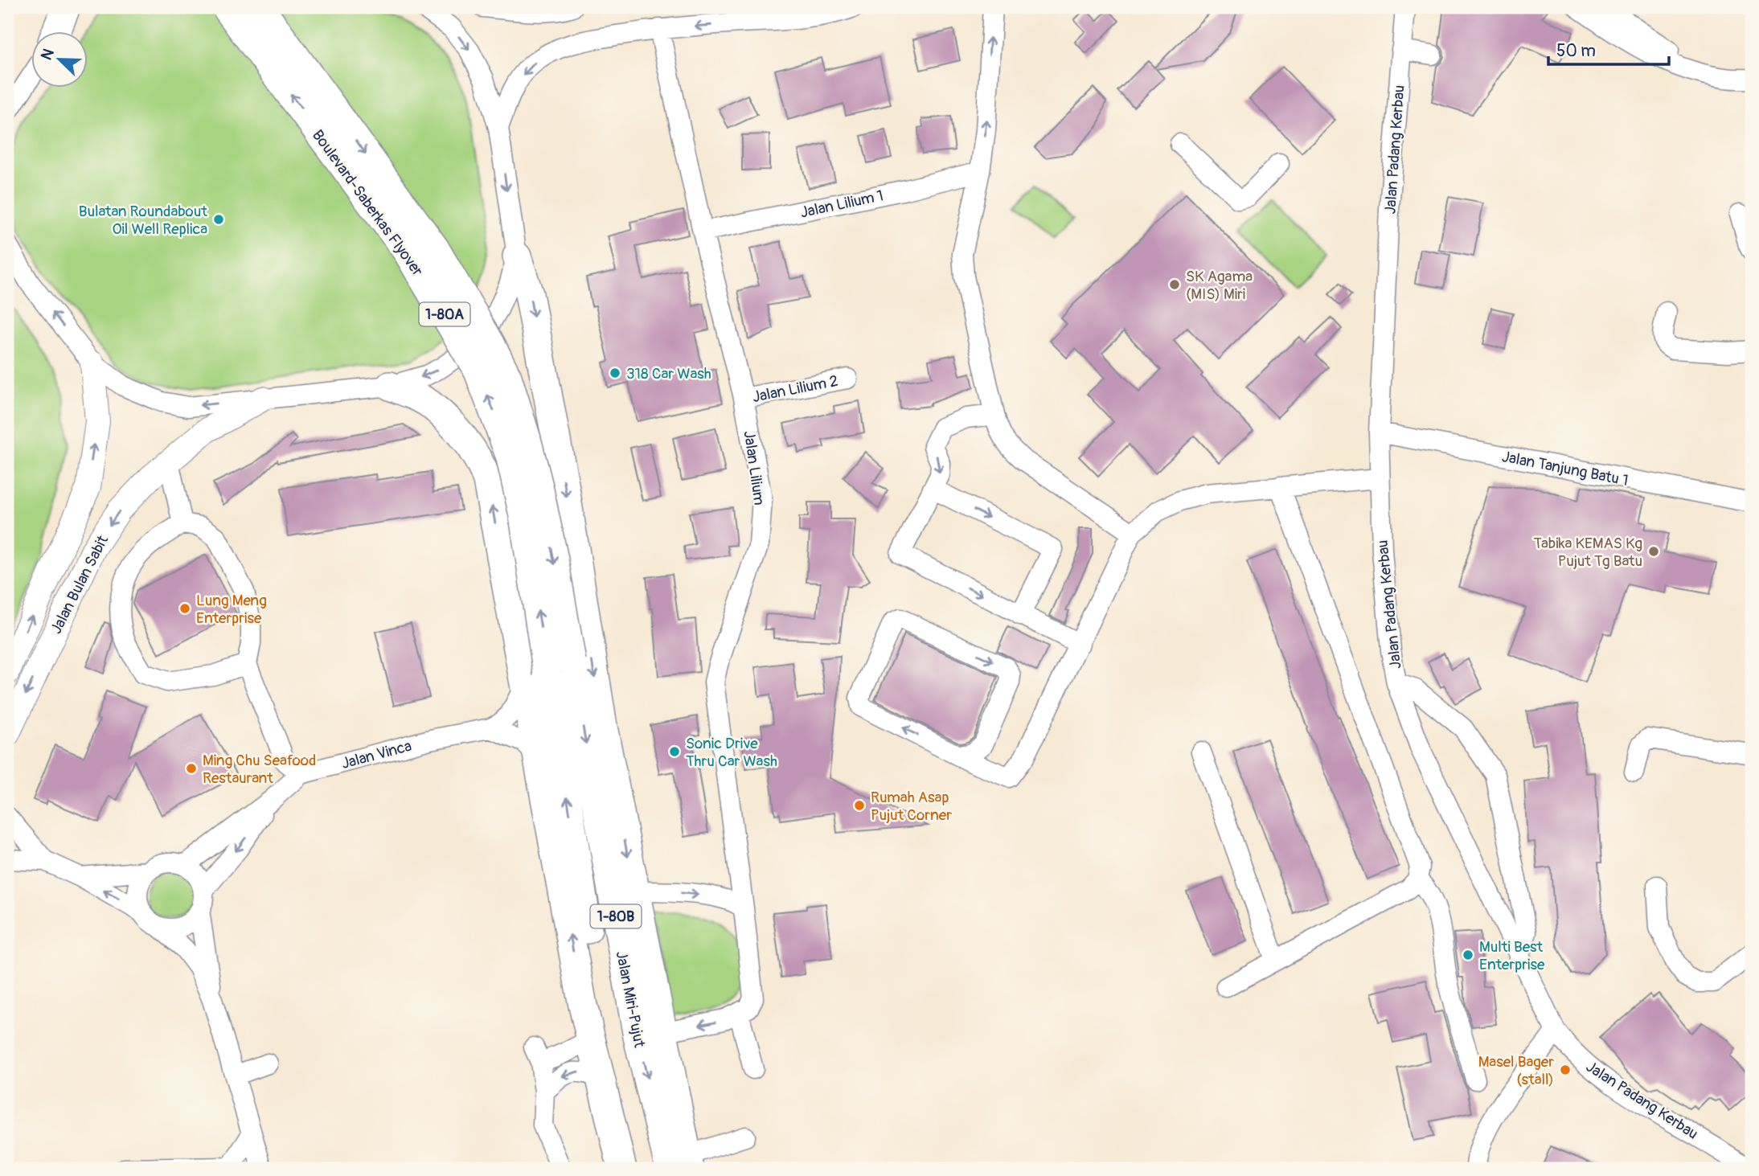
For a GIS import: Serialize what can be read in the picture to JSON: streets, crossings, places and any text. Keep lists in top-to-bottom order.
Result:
{
  "streets": {
    "highway": [
      "Boulevard-Saberkas Flyover",
      "1-80A",
      "1-80B",
      "Jalan Miri-Pujut"
    ],
    "main road": ["Jalan Bulan Sabit"],
    "street": [
      "Jalan Padang Kerbau",
      "Jalan Lilium 1",
      "Jalan Lilium 2",
      "Jalan Lilium",
      "Jalan Tanjung Batu 1",
      "Jalan Vinca"
    ]
  },
  "crossings": [
    ["Jalan Padang Kerbau", "Jalan Tanjung Batu 1"],
    ["Boulevard-Saberkas Flyover", "Jalan Miri-Pujut"],
    ["Jalan Lilium 1", "Jalan Lilium"],
    ["Jalan Lilium 2", "Jalan Lilium"]
  ],
  "places": [
    "Bulatan Roundabout Oil Well Replica",
    "SK Agama (MIS) Miri",
    "318 Car Wash",
    "Tabika KEMAS Kg Pujut Tg Batu",
    "Lung Meng Enterprise",
    "Sonic Drive Thru Car Wash",
    "Ming Chu Seafood Restaurant",
    "Rumah Asap Pujut Corner",
    "Multi Best Enterprise",
    "Masel Bager (stall)"
  ],
  "scale_bar": "50 m",
  "north": "top left"
}
